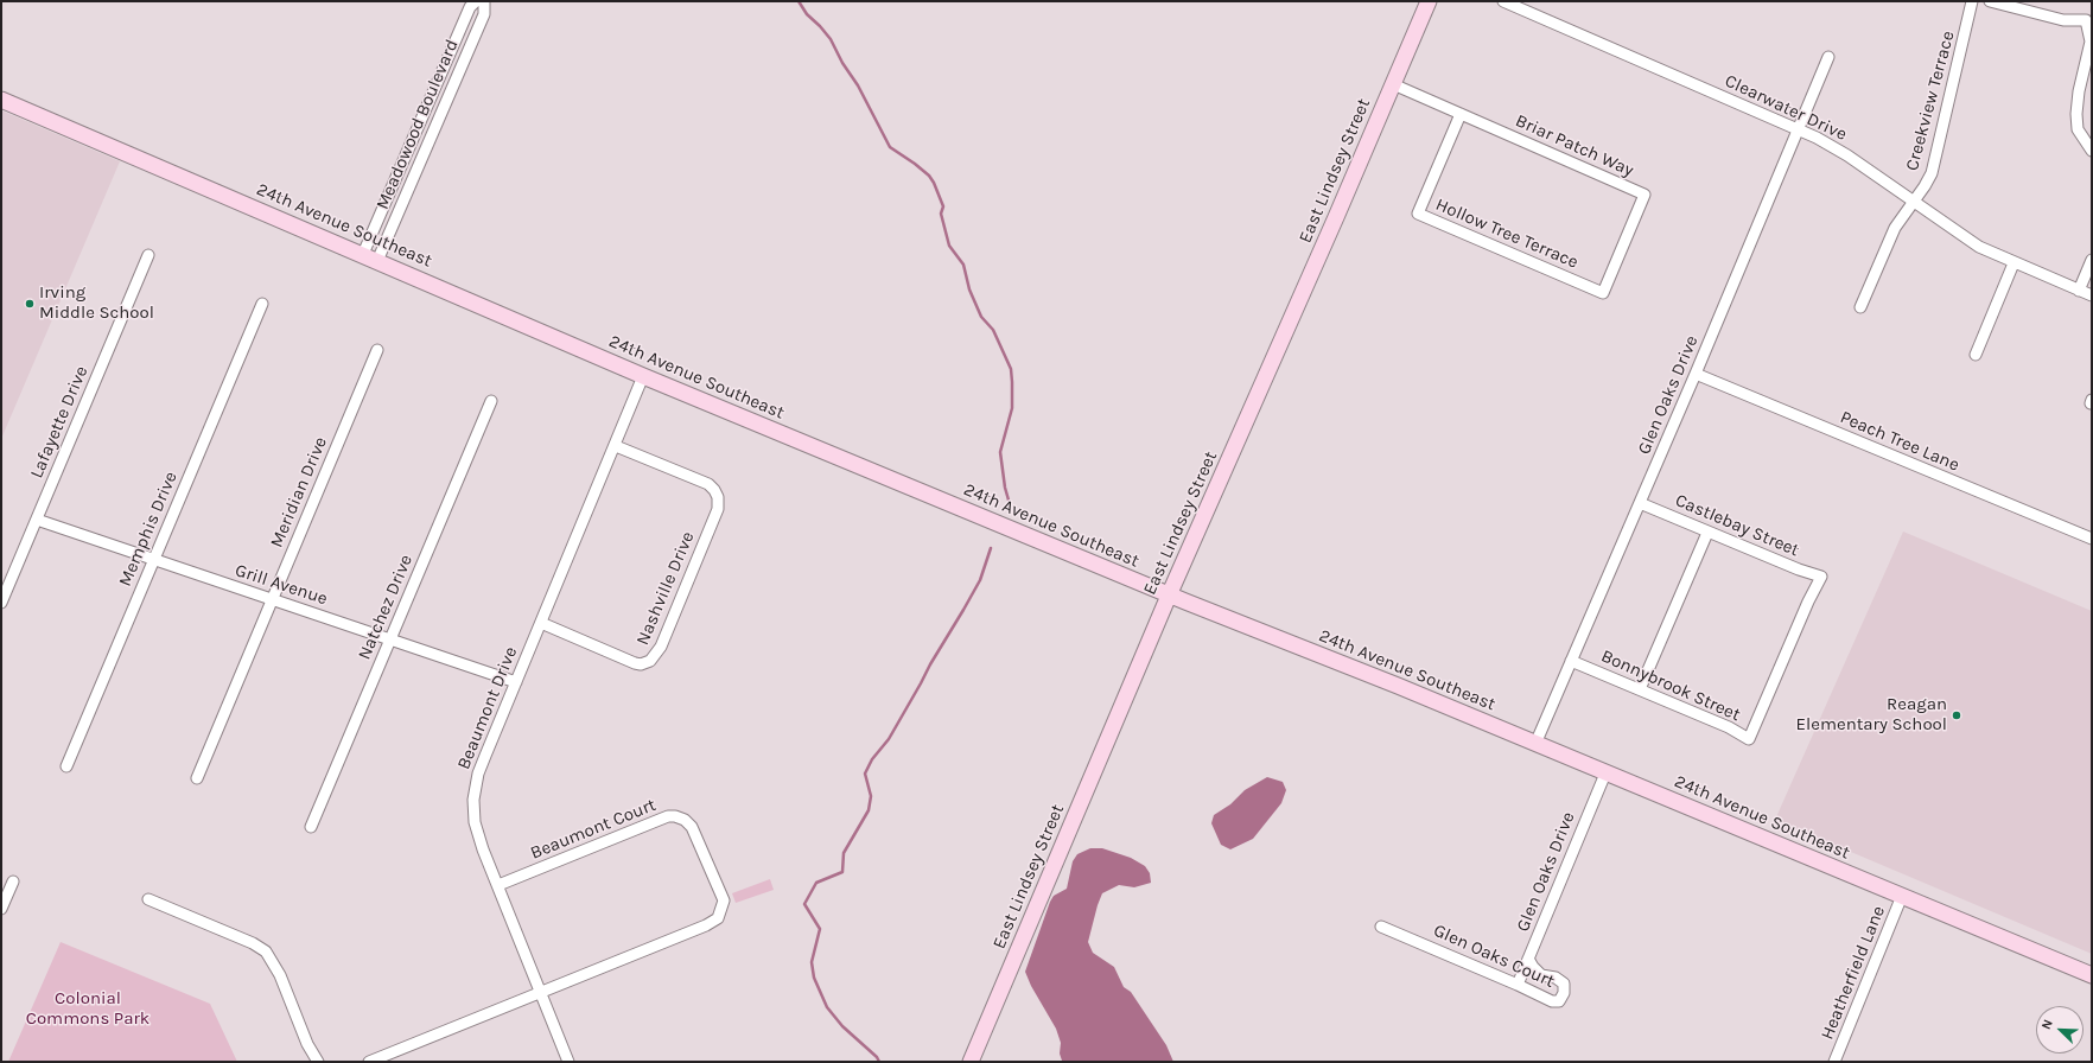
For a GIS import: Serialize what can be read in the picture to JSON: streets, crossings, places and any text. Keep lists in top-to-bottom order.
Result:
{
  "streets": {
    "street": [
      "Creekview Terrace",
      "Clearwater Drive",
      "Meadowood Boulevard",
      "Briar Patch Way",
      "East Lindsey Street",
      "24th Avenue Southeast",
      "Hollow Tree Terrace",
      "Glen Oaks Drive",
      "Lafayette Drive",
      "Peach Tree Lane",
      "Meridian Drive",
      "Castlebay Street",
      "Memphis Drive",
      "Grill Avenue",
      "Nashville Drive",
      "Natchez Drive",
      "Bonnybrook Street",
      "Beaumont Drive",
      "Beaumont Court",
      "Glen Oaks Court",
      "Heatherfield Lane"
    ]
  },
  "crossings": [
    ["Creekview Terrace", "Clearwater Drive"],
    ["Clearwater Drive", "Glen Oaks Drive"],
    ["Meadowood Boulevard", "24th Avenue Southeast"],
    ["Briar Patch Way", "East Lindsey Street"],
    ["Briar Patch Way", "Hollow Tree Terrace"],
    ["East Lindsey Street", "24th Avenue Southeast"],
    ["24th Avenue Southeast", "Glen Oaks Drive"],
    ["24th Avenue Southeast", "Beaumont Drive"],
    ["24th Avenue Southeast", "Heatherfield Lane"],
    ["Glen Oaks Drive", "Peach Tree Lane"],
    ["Glen Oaks Drive", "Castlebay Street"],
    ["Glen Oaks Drive", "Bonnybrook Street"],
    ["Glen Oaks Drive", "Glen Oaks Court"],
    ["Lafayette Drive", "Grill Avenue"],
    ["Meridian Drive", "Grill Avenue"],
    ["Castlebay Street", "Bonnybrook Street"],
    ["Memphis Drive", "Grill Avenue"],
    ["Grill Avenue", "Natchez Drive"],
    ["Grill Avenue", "Beaumont Drive"],
    ["Nashville Drive", "Beaumont Drive"],
    ["Beaumont Drive", "Beaumont Court"]
  ],
  "parks": ["Colonial Commons Park"],
  "places": ["Irving Middle School", "Reagan Elementary School"],
  "north": "top left"
}
